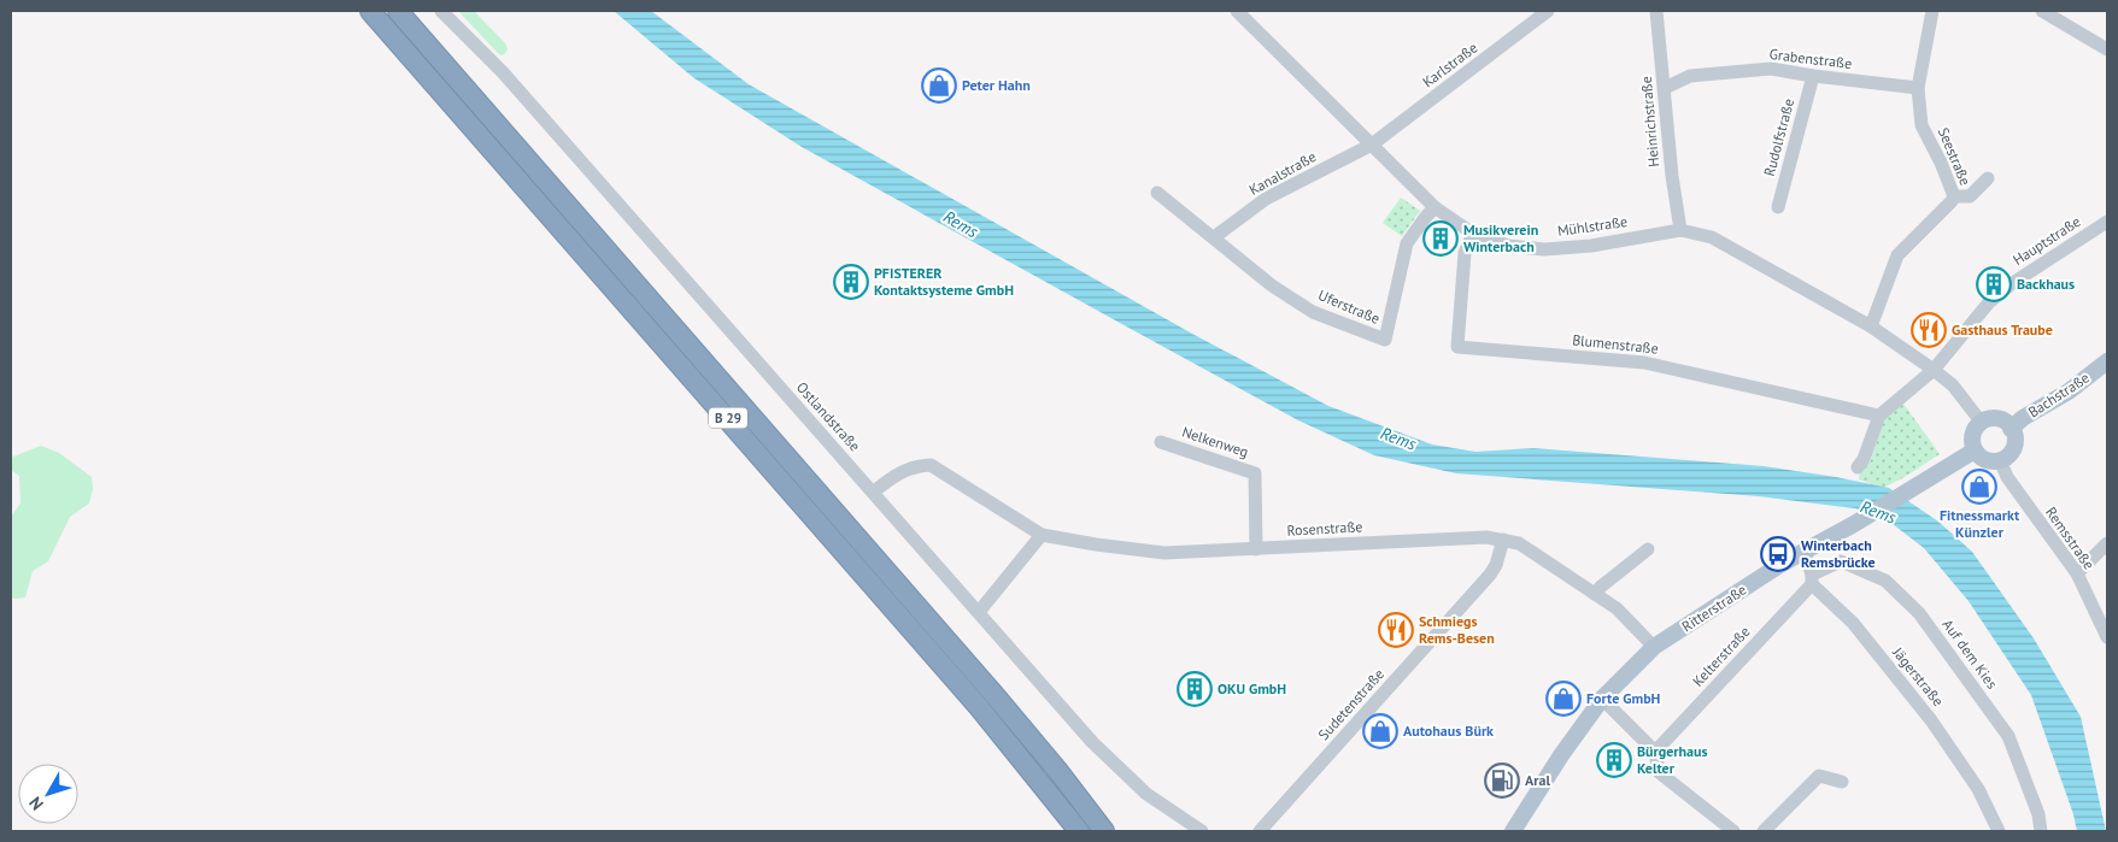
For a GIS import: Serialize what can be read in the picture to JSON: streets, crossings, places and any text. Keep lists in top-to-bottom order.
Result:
{
  "streets": {
    "highway": ["B 29"],
    "main road": ["Bachstraße", "Ritterstraße"],
    "street": [
      "Grabenstraße",
      "Karlstraße",
      "Heinrichstraße",
      "Rudolfstraße",
      "Seestraße",
      "Kanalstraße",
      "Mühlstraße",
      "Hauptstraße",
      "Uferstraße",
      "Blumenstraße",
      "Ostlandstraße",
      "Nelkenweg",
      "Rosenstraße",
      "Remsstraße",
      "Auf dem Kies",
      "Kelterstraße",
      "Jägerstraße",
      "Sudetenstraße"
    ]
  },
  "crossings": [
    ["Grabenstraße", "Heinrichstraße"],
    ["Grabenstraße", "Rudolfstraße"],
    ["Grabenstraße", "Seestraße"],
    ["Karlstraße", "Kanalstraße"],
    ["Karlstraße", "Mühlstraße"],
    ["Heinrichstraße", "Mühlstraße"],
    ["Seestraße", "Mühlstraße"],
    ["Kanalstraße", "Mühlstraße"],
    ["Kanalstraße", "Uferstraße"],
    ["Mühlstraße", "Hauptstraße"],
    ["Mühlstraße", "Uferstraße"],
    ["Mühlstraße", "Blumenstraße"],
    ["Hauptstraße", "Blumenstraße"],
    ["Bachstraße", "Remsstraße"],
    ["Bachstraße", "Ritterstraße"],
    ["Ostlandstraße", "Rosenstraße"],
    ["Nelkenweg", "Rosenstraße"],
    ["Rosenstraße", "Ritterstraße"],
    ["Rosenstraße", "Sudetenstraße"],
    ["Remsstraße", "Ritterstraße"],
    ["Ritterstraße", "Jägerstraße"],
    ["Auf dem Kies", "Kelterstraße"],
    ["Auf dem Kies", "Jägerstraße"],
    ["Kelterstraße", "Jägerstraße"]
  ],
  "water": ["Rems"],
  "places": {
    "shop": [
      "Peter Hahn",
      "Fitnessmarkt Künzler",
      "Forte GmbH",
      "Autohaus Bürk"
    ],
    "building": [
      "Musikverein Winterbach",
      "PFISTERER Kontaktsysteme GmbH",
      "Backhaus",
      "OKU GmbH",
      "Bürgerhaus Kelter"
    ],
    "restaurant": ["Gasthaus Traube", "Schmiegs Rems-Besen"],
    "bus stop": ["Winterbach Remsbrücke"],
    "fuel station": ["Aral"]
  },
  "north": "bottom left"
}
